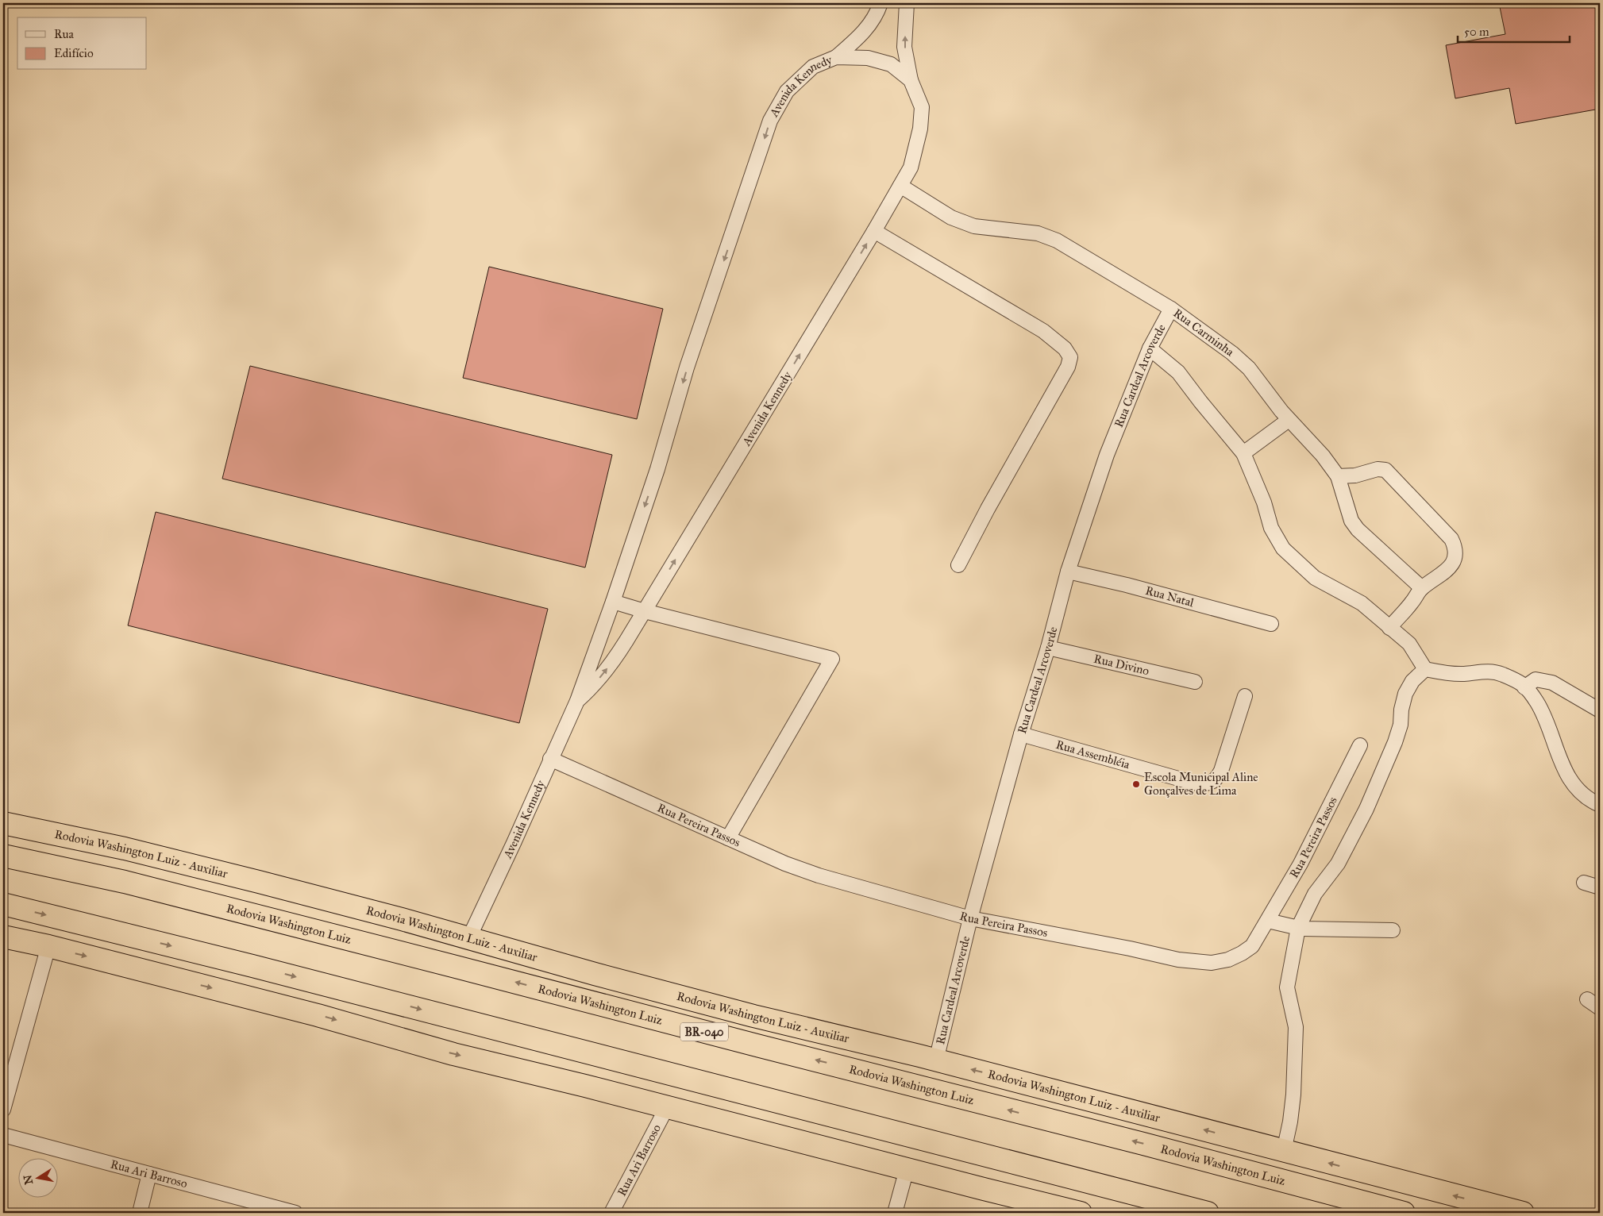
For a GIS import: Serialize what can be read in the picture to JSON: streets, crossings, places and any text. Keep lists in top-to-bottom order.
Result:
{
  "streets": {
    "highway": ["Rodovia Washington Luiz - Auxiliar", "Rodovia Washington Luiz", "BR-040"],
    "street": [
      "Avenida Kennedy",
      "Rua Carminha",
      "Rua Cardeal Arcoverde",
      "Rua Natal",
      "Rua Divino",
      "Rua Assembléia",
      "Rua Pereira Passos",
      "Rua Ari Barroso"
    ]
  },
  "crossings": [
    ["Avenida Kennedy", "Rua Carminha"],
    ["Avenida Kennedy", "Rua Pereira Passos"],
    ["Avenida Kennedy", "Rodovia Washington Luiz - Auxiliar"],
    ["Rua Carminha", "Rua Cardeal Arcoverde"],
    ["Rua Cardeal Arcoverde", "Rua Natal"],
    ["Rua Cardeal Arcoverde", "Rua Divino"],
    ["Rua Cardeal Arcoverde", "Rua Assembléia"],
    ["Rua Cardeal Arcoverde", "Rua Pereira Passos"],
    ["Rua Cardeal Arcoverde", "Rodovia Washington Luiz - Auxiliar"]
  ],
  "places": ["Escola Municipal Aline Gonçalves de Lima"],
  "legend": ["Rua", "Edifício"],
  "scale_bar": "50 m",
  "north": "left"
}
